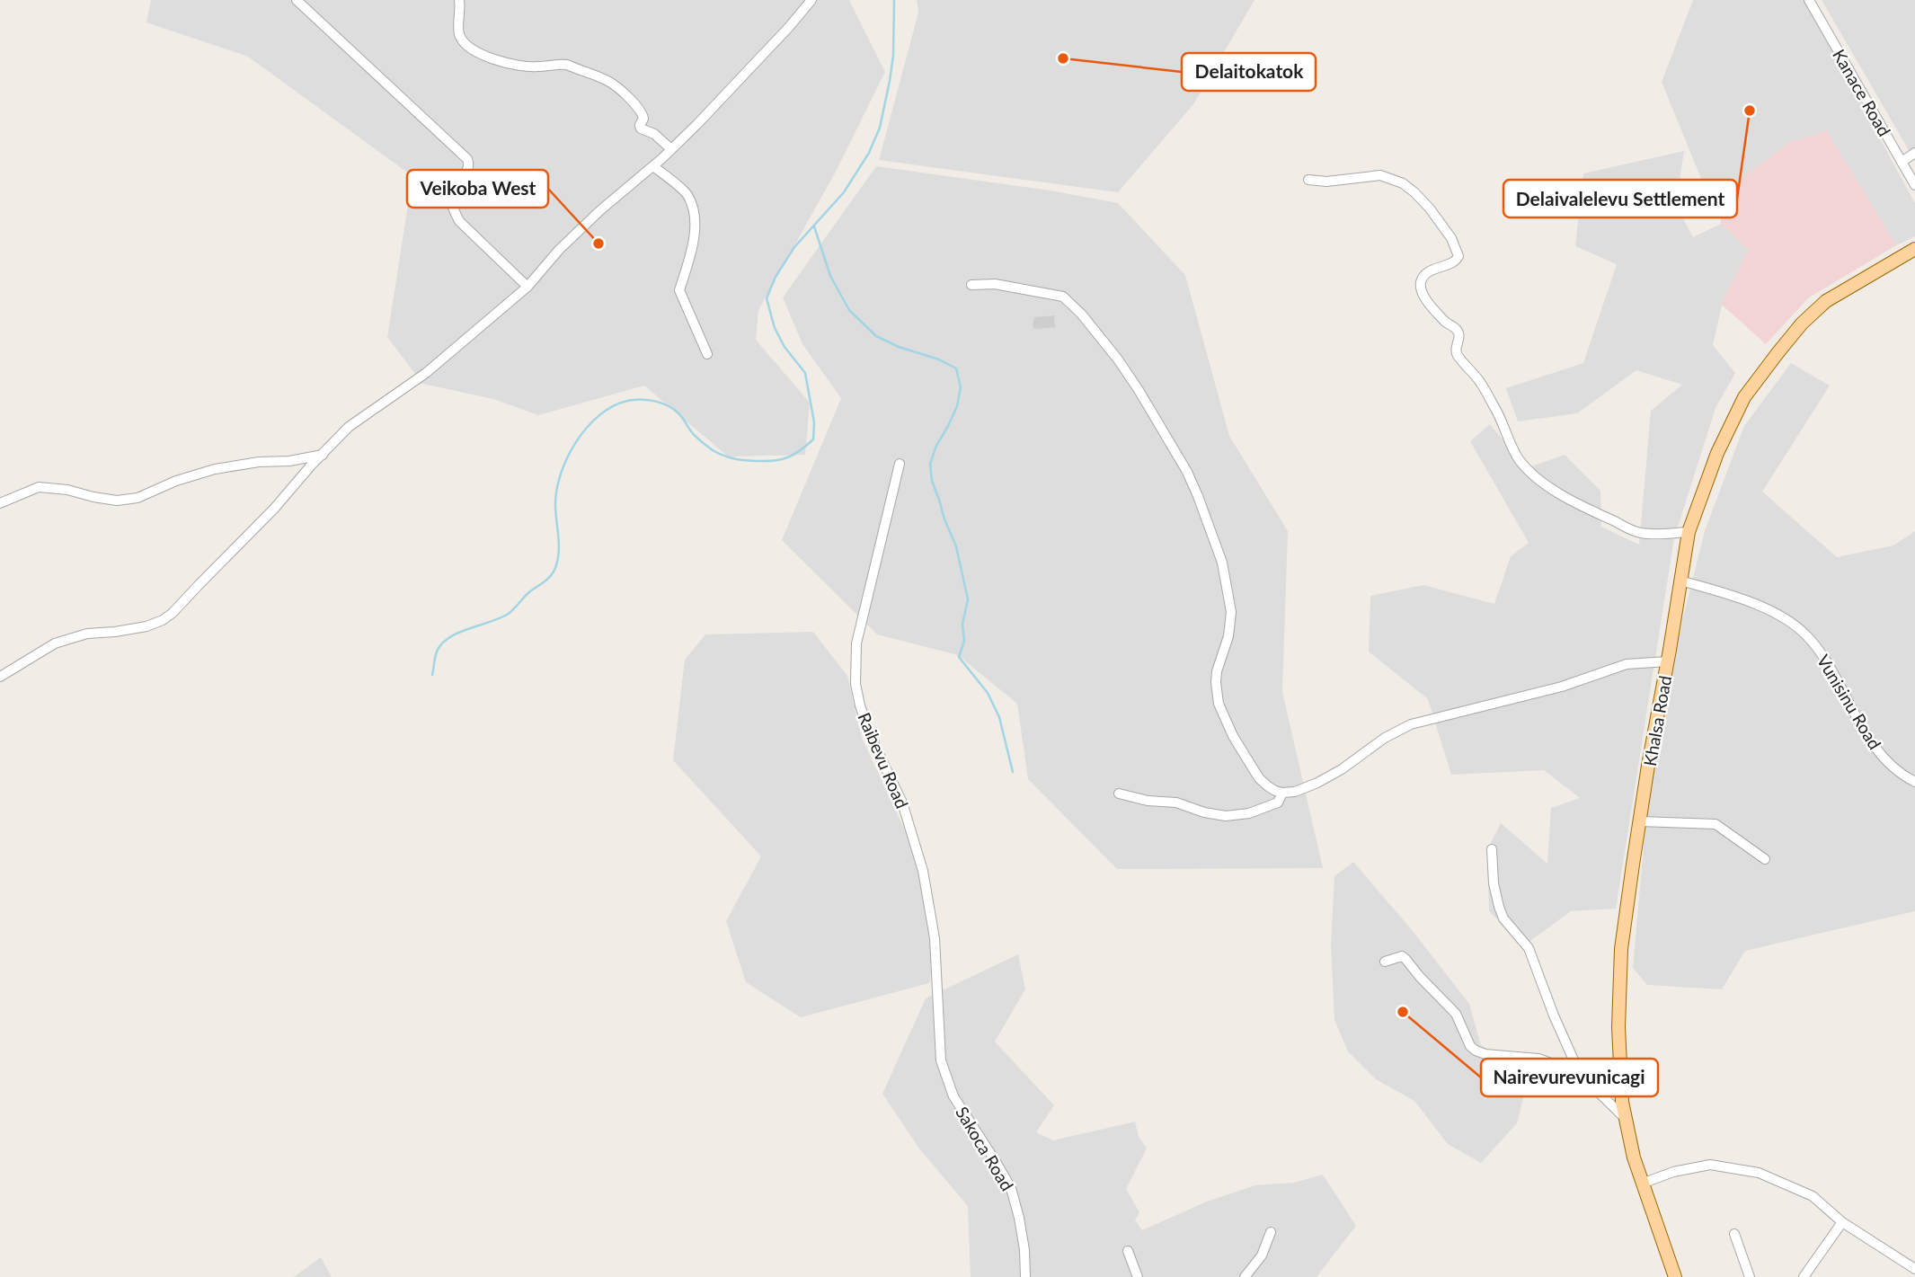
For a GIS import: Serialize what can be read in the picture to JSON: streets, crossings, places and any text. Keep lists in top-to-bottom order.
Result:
{
  "streets": {
    "main road": ["Khalsa Road"],
    "street": [
      "Kanace Road",
      "Vunisinu Road",
      "Raibevu Road",
      "Sakoca Road"
    ]
  },
  "crossings": [
    ["Vunisinu Road", "Khalsa Road"],
    ["Raibevu Road", "Sakoca Road"]
  ],
  "places": [
    "Delaitokatok",
    "Delaivalelevu Settlement",
    "Veikoba West",
    "Nairevurevunicagi"
  ]
}
